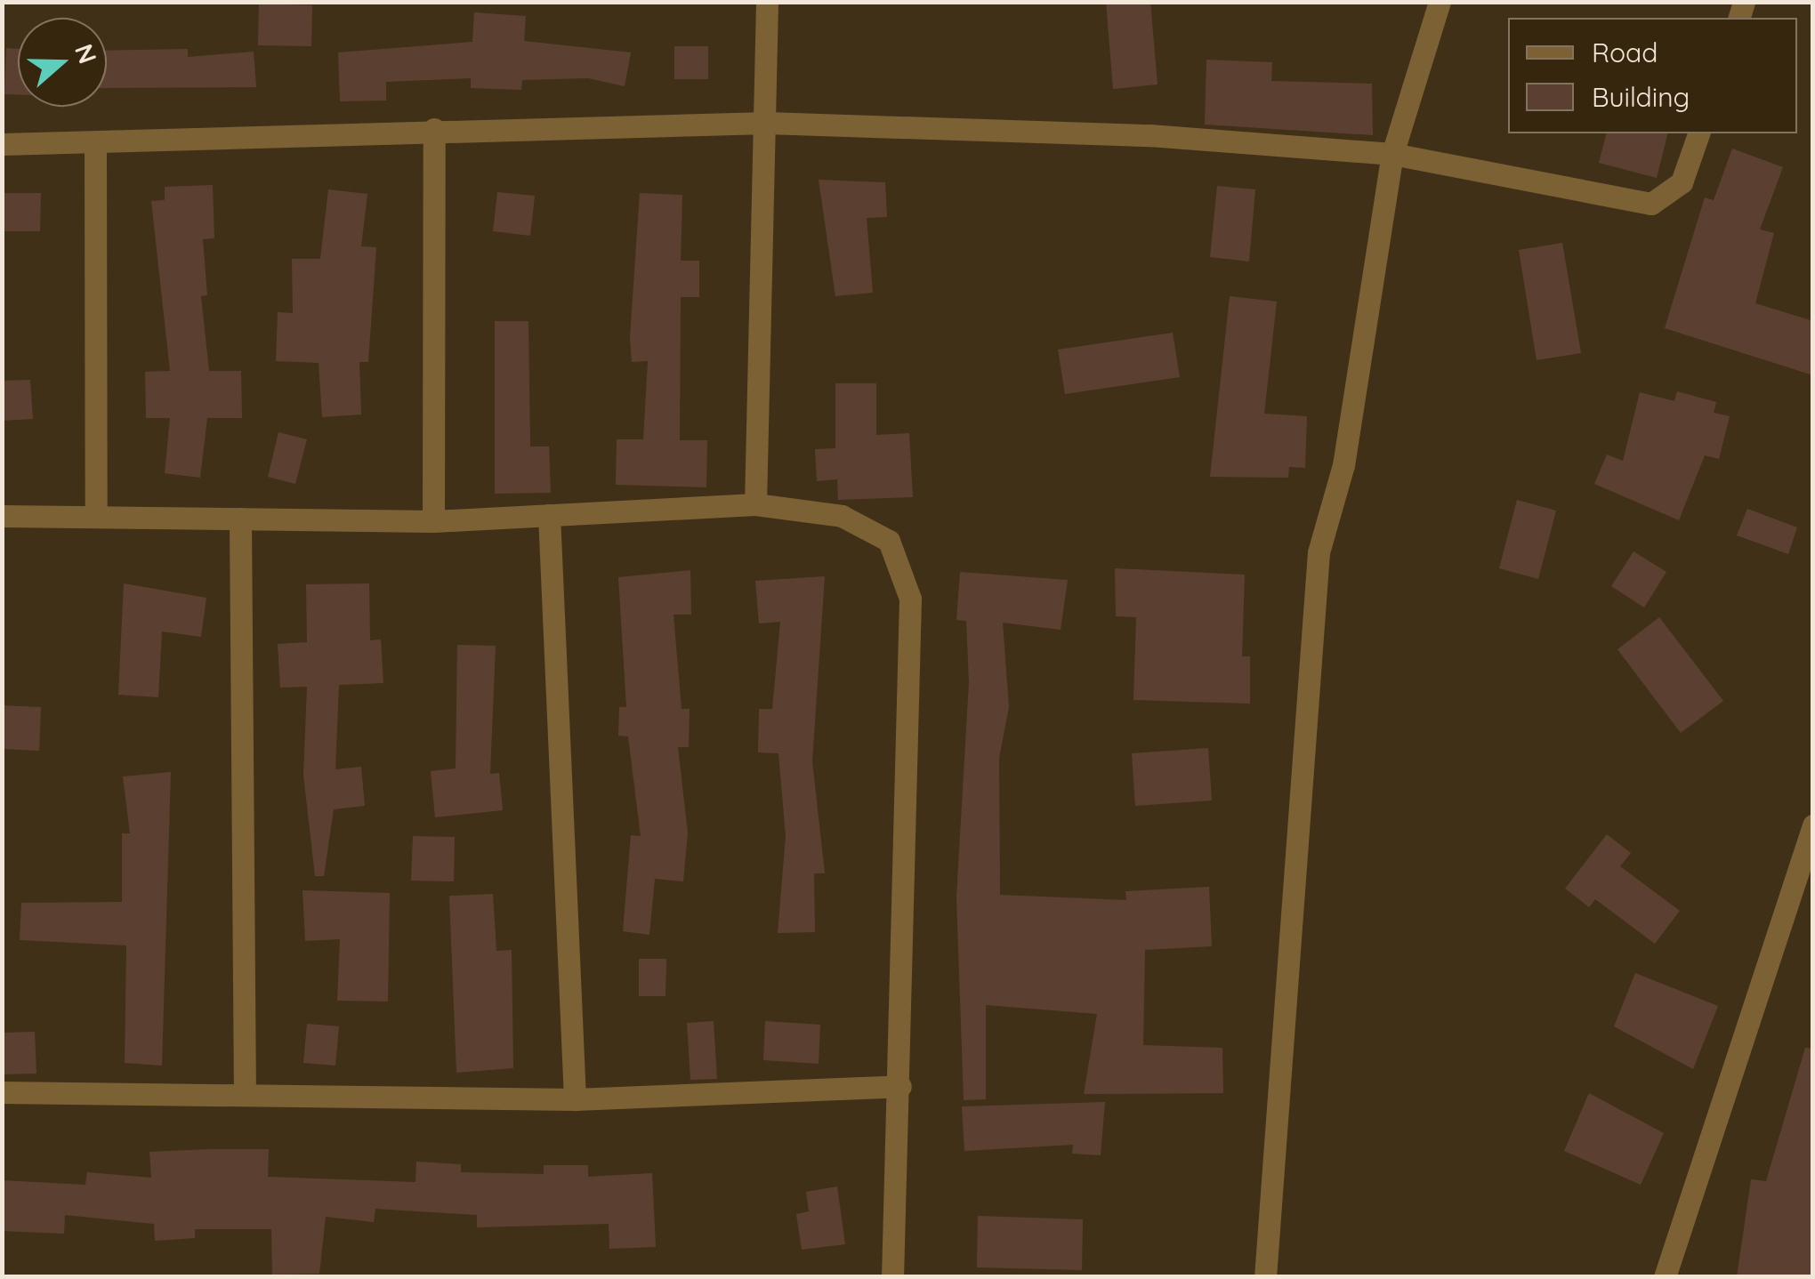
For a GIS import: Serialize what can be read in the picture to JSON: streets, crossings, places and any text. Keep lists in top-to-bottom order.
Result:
{
  "legend": ["Road", "Building"],
  "north": "right"
}
